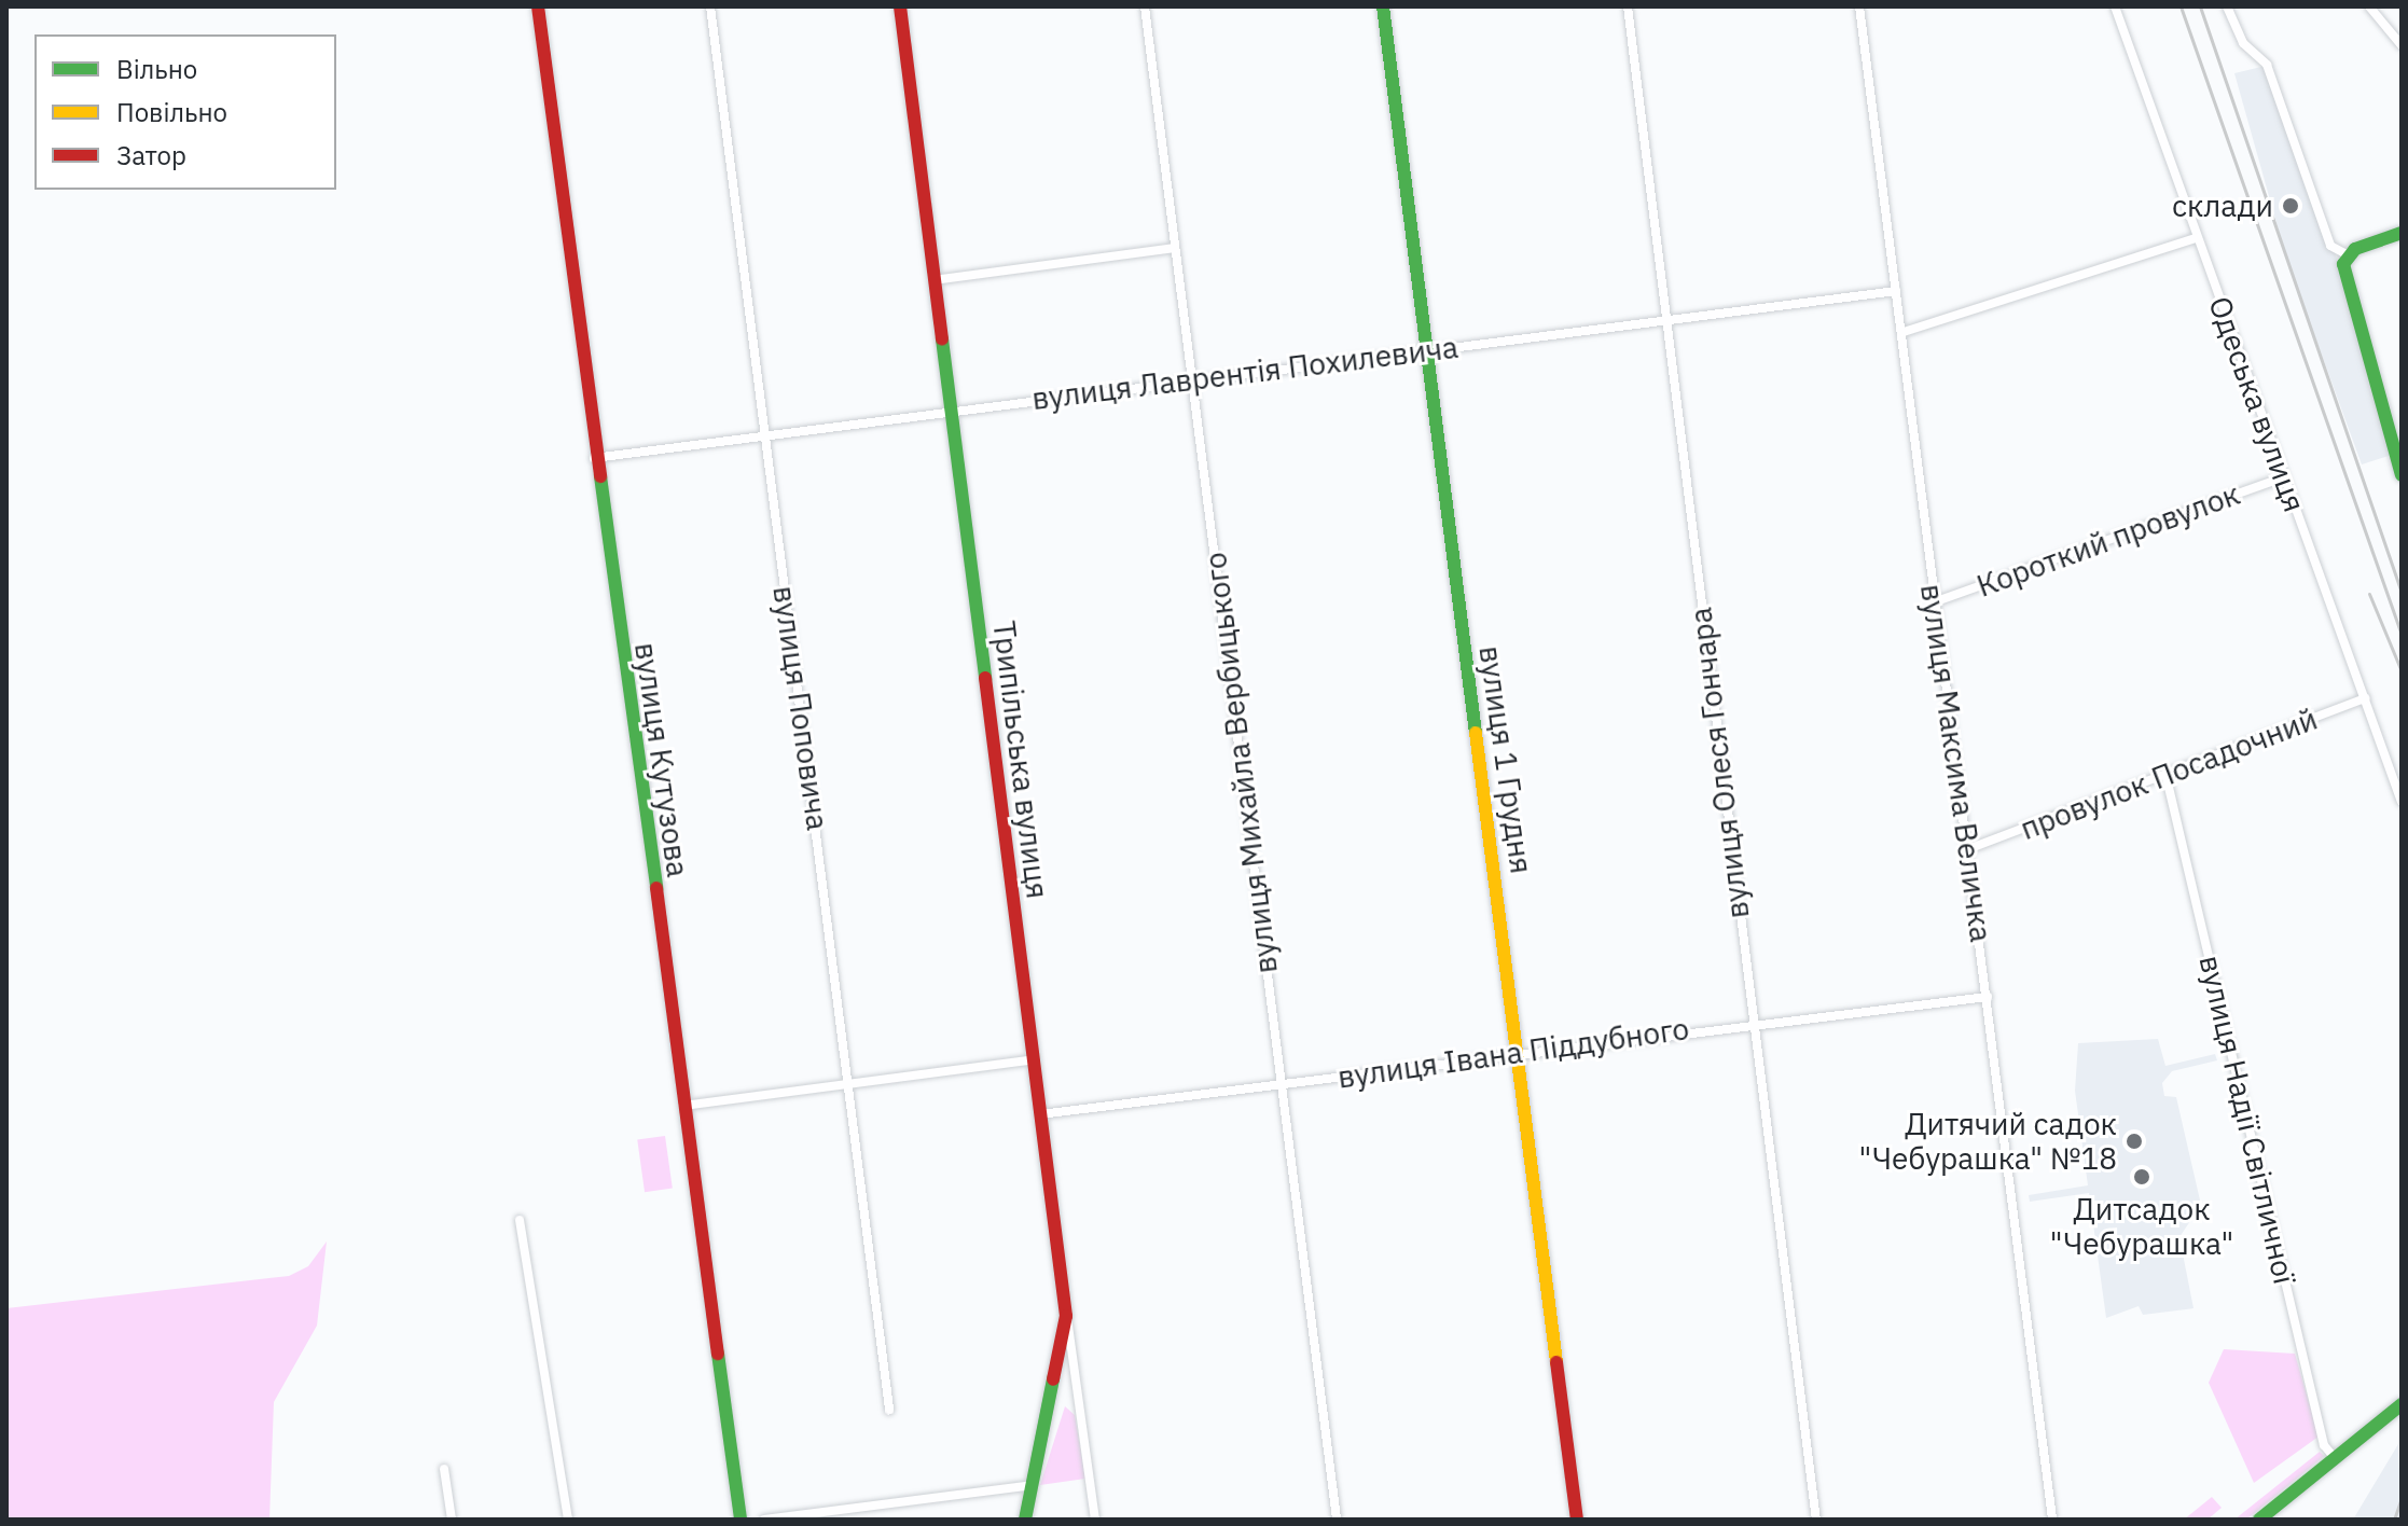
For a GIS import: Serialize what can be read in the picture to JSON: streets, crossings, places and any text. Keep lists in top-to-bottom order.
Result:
{
  "streets": {
    "street": [
      "вулиця Лаврентія Похилевича",
      "Одеська вулиця",
      "Короткий провулок",
      "вулиця Поповича",
      "вулиця Кутузова",
      "Трипільська вулиця",
      "вулиця 1 Грудня",
      "вулиця Михайла Вербицького",
      "вулиця Олеся Гончара",
      "вулиця Максима Величка",
      "провулок Посадочний",
      "вулиця Івана Піддубного",
      "вулиця Надії Світличної"
    ]
  },
  "crossings": [
    ["вулиця Лаврентія Похилевича", "вулиця Поповича"],
    ["вулиця Лаврентія Похилевича", "вулиця Кутузова"],
    ["вулиця Лаврентія Похилевича", "Трипільська вулиця"],
    ["вулиця Лаврентія Похилевича", "вулиця 1 Грудня"],
    ["вулиця Лаврентія Похилевича", "вулиця Михайла Вербицького"],
    ["вулиця Лаврентія Похилевича", "вулиця Олеся Гончара"],
    ["вулиця Лаврентія Похилевича", "вулиця Максима Величка"],
    ["Одеська вулиця", "Короткий провулок"],
    ["Одеська вулиця", "провулок Посадочний"],
    ["Короткий провулок", "вулиця Максима Величка"],
    ["Трипільська вулиця", "вулиця Івана Піддубного"],
    ["вулиця 1 Грудня", "вулиця Івана Піддубного"],
    ["вулиця Михайла Вербицького", "вулиця Івана Піддубного"],
    ["вулиця Олеся Гончара", "вулиця Івана Піддубного"],
    ["вулиця Максима Величка", "провулок Посадочний"],
    ["вулиця Максима Величка", "вулиця Івана Піддубного"],
    ["провулок Посадочний", "вулиця Надії Світличної"]
  ],
  "places": ["склади", "Дитячий садок \"Чебурашка\" №18", "Дитсадок \"Чебурашка\""],
  "legend": ["Вільно", "Повільно", "Затор"]
}
